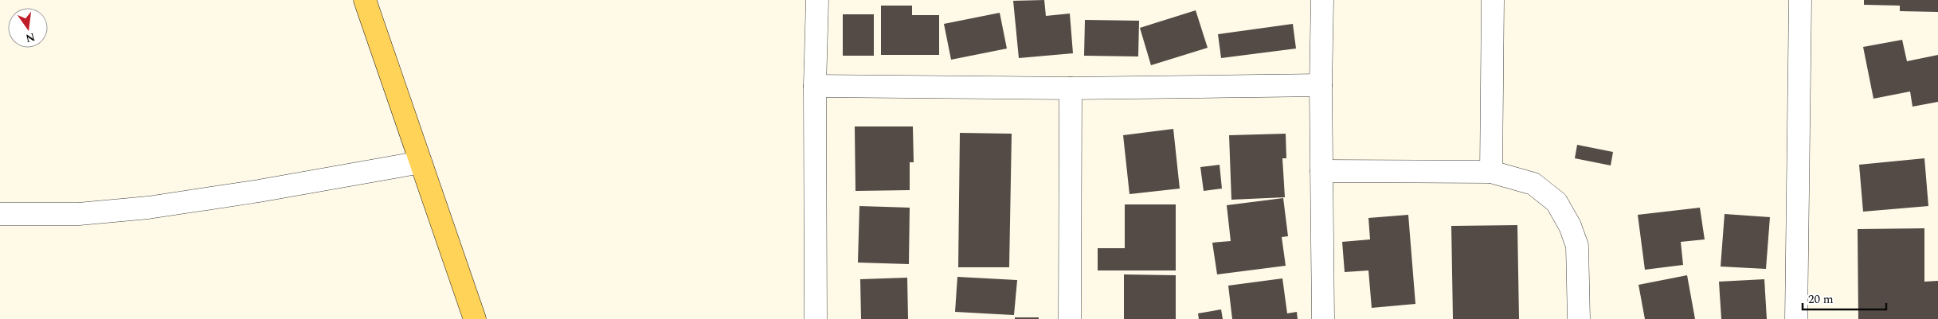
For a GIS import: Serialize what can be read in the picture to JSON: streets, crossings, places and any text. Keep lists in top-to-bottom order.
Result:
{
  "scale_bar": "20 m",
  "north": "bottom"
}
